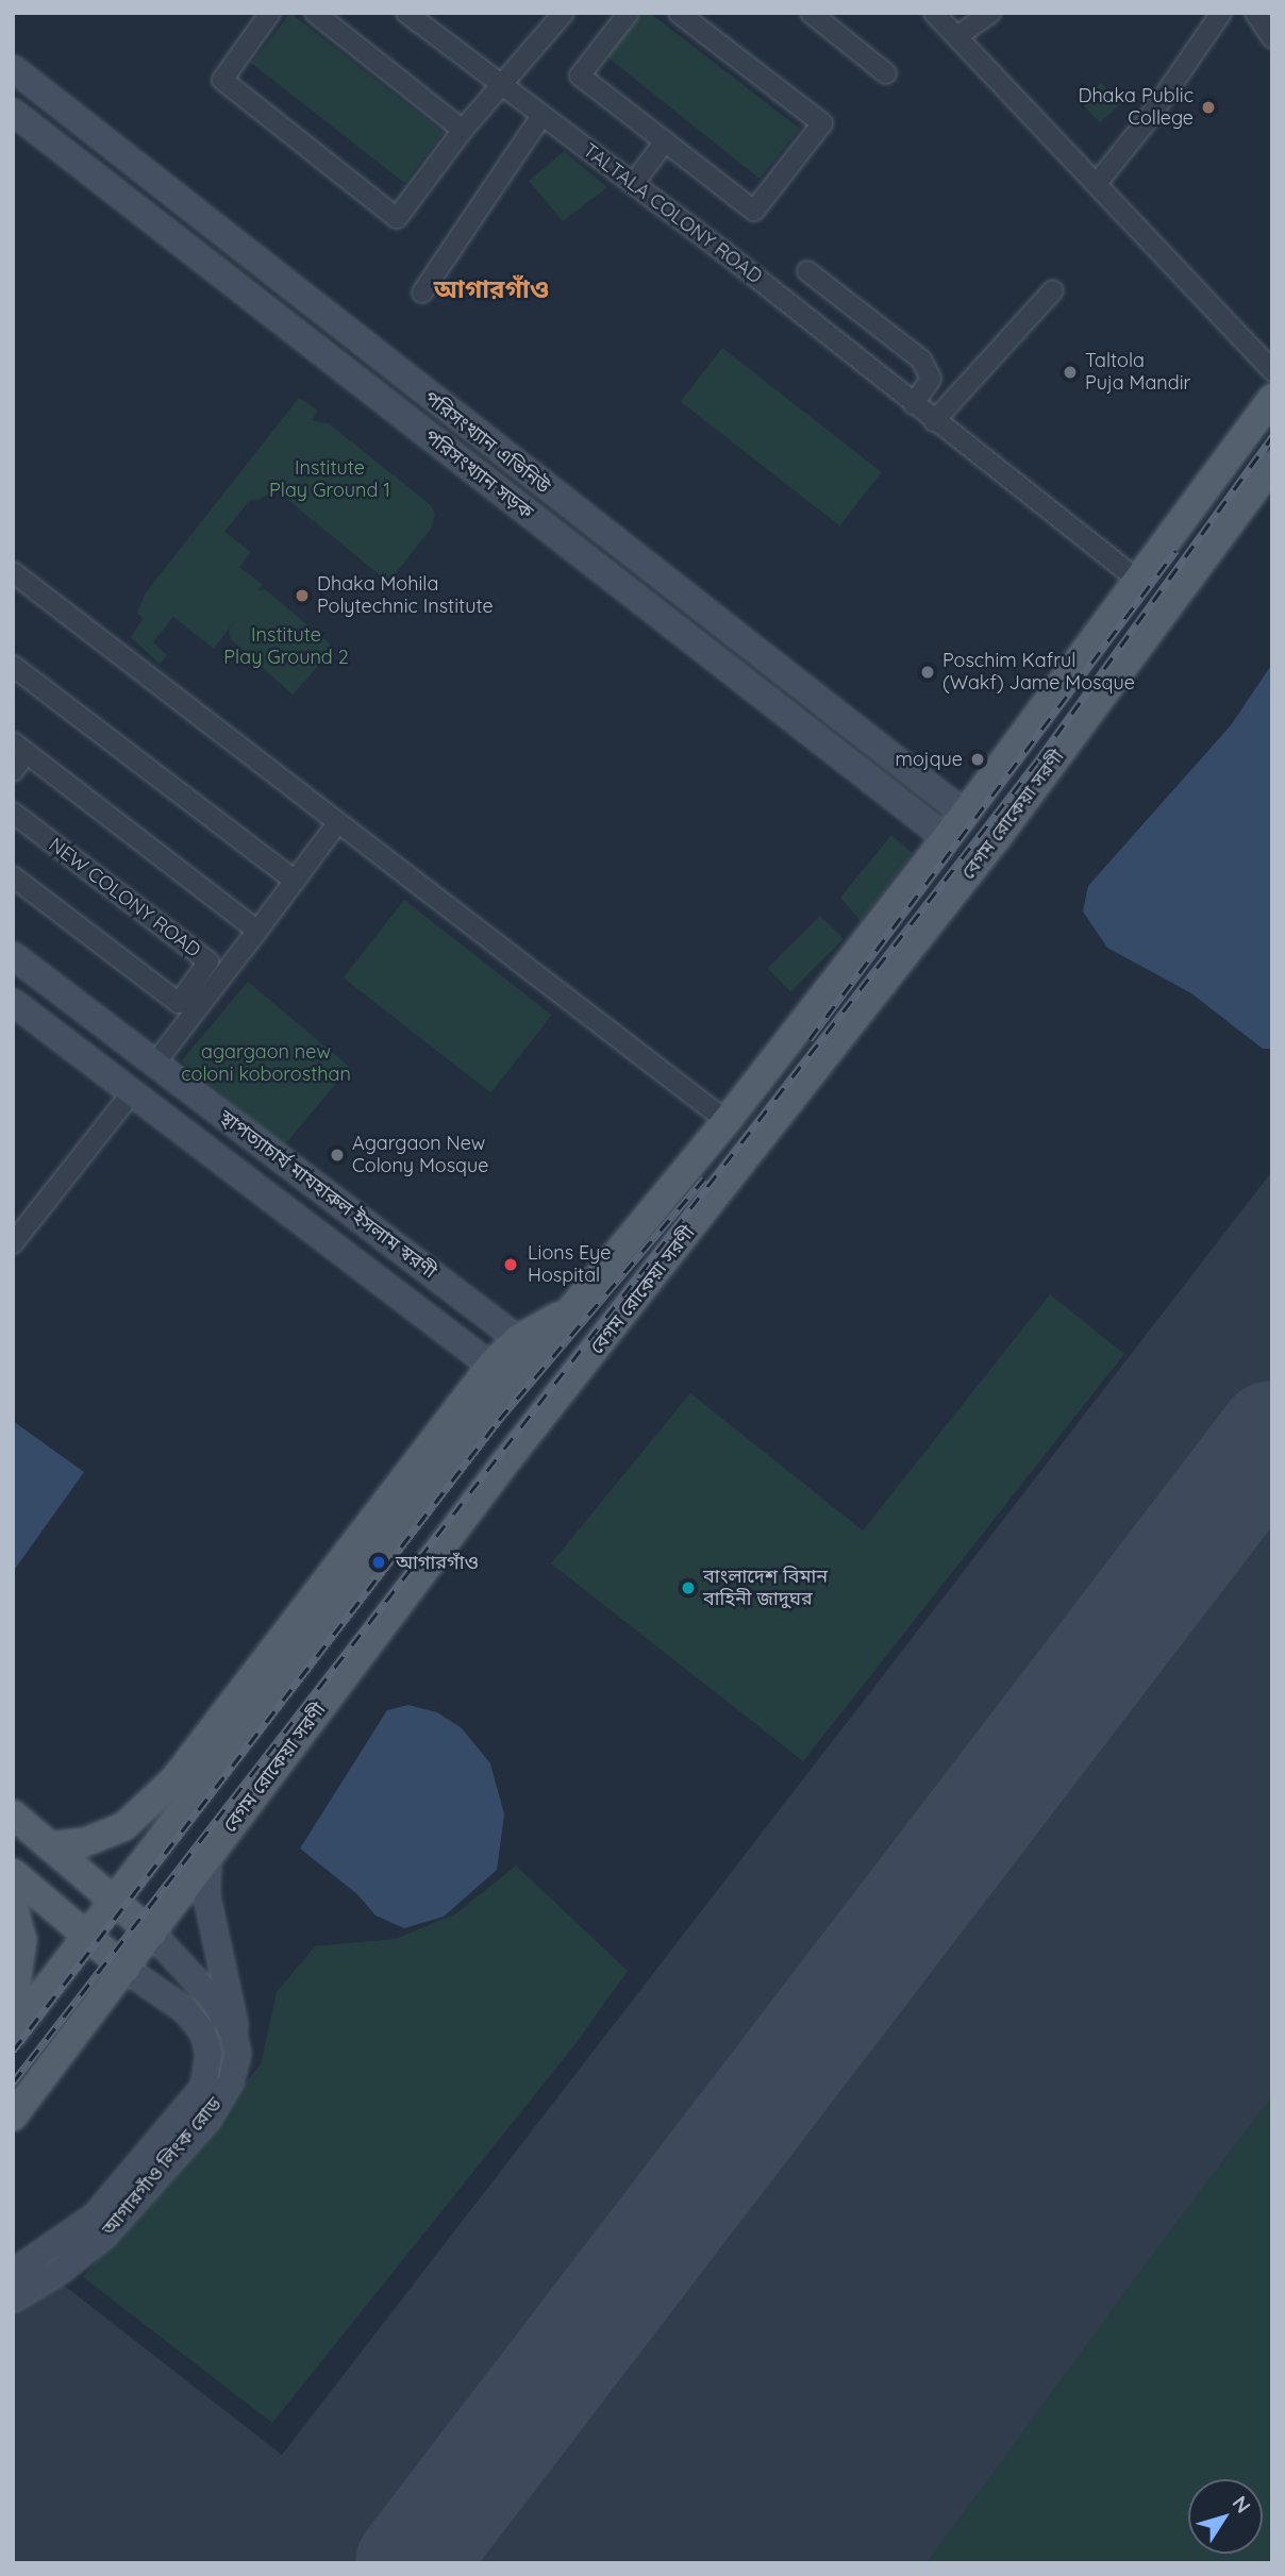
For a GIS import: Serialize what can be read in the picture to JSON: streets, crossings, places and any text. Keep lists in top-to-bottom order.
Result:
{
  "streets": {
    "main road": ["বেগম রোকেয়া সরণী"],
    "street": [
      "TALTALA COLONY ROAD",
      "পরিসংখ্যান এভিনিউ",
      "পরিসংখ্যান সড়ক",
      "NEW COLONY ROAD",
      "স্থাপত্যাচার্য মাযহারুল ইসলাম স্বরণী",
      "আগারগাঁও লিংক রোড"
    ]
  },
  "crossings": [
    ["TALTALA COLONY ROAD", "বেগম রোকেয়া সরণী"],
    ["পরিসংখ্যান এভিনিউ", "বেগম রোকেয়া সরণী"],
    ["পরিসংখ্যান সড়ক", "বেগম রোকেয়া সরণী"],
    ["বেগম রোকেয়া সরণী", "স্থাপত্যাচার্য মাযহারুল ইসলাম স্বরণী"],
    ["বেগম রোকেয়া সরণী", "আগারগাঁও লিংক রোড"]
  ],
  "districts": ["আগারগাঁও"],
  "parks": ["Institute Play Ground 1", "Institute Play Ground 2", "agargaon new coloni koborosthan"],
  "places": [
    "Dhaka Public College",
    "Taltola Puja Mandir",
    "Dhaka Mohila Polytechnic Institute",
    "Poschim Kafrul (Wakf) Jame Mosque",
    "mojque",
    "Agargaon New Colony Mosque",
    "Lions Eye Hospital",
    "আগারগাঁও",
    "বাংলাদেশ বিমান বাহিনী জাদুঘর"
  ],
  "north": "top right"
}
